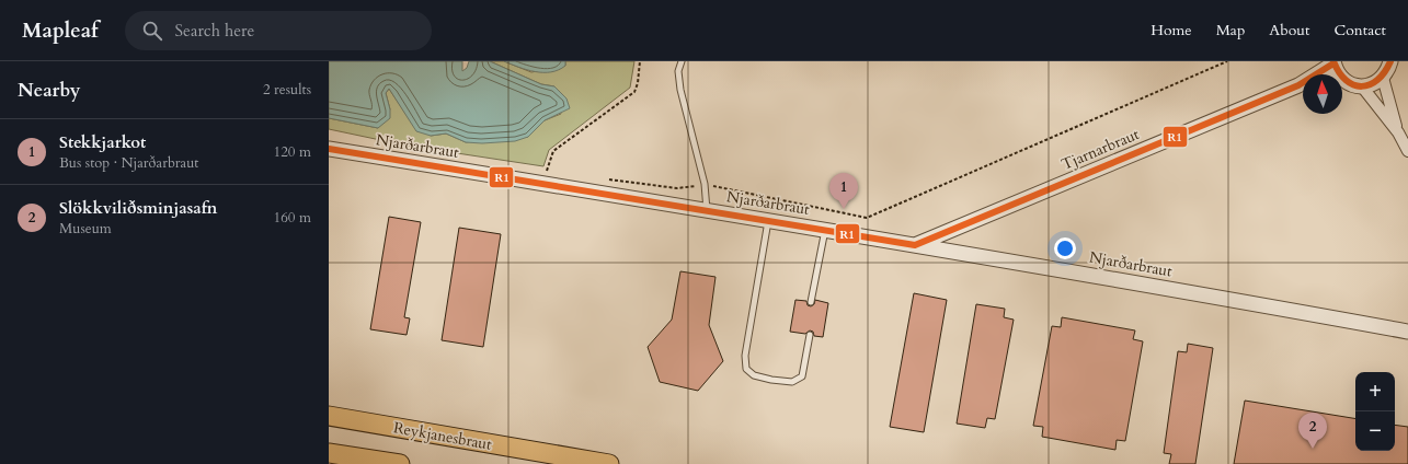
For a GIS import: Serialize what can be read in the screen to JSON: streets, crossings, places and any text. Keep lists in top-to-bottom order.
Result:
{
  "streets": {
    "highway": ["Reykjanesbraut"],
    "street": ["Njarðarbraut", "Tjarnarbraut"]
  },
  "crossings": [
    ["Njarðarbraut", "Tjarnarbraut"]
  ],
  "lines": ["transit line R1"],
  "north": "top",
  "page": {
    "header": "Mapleaf",
    "search": "Search here",
    "nav": [
      "Home",
      "Map",
      "About",
      "Contact"
    ],
    "heading": ["Nearby", "2 results"],
    "list": [
      {
        "mark": "1",
        "name": "Stekkjarkot",
        "note": "Bus stop · Njarðarbraut",
        "value": "120 m"
      },
      {
        "mark": "2",
        "name": "Slökkviliðsminjasafn",
        "note": "Museum",
        "value": "160 m"
      }
    ],
    "pins": ["1", "2"],
    "map_buttons": ["+", "−"]
  }
}
